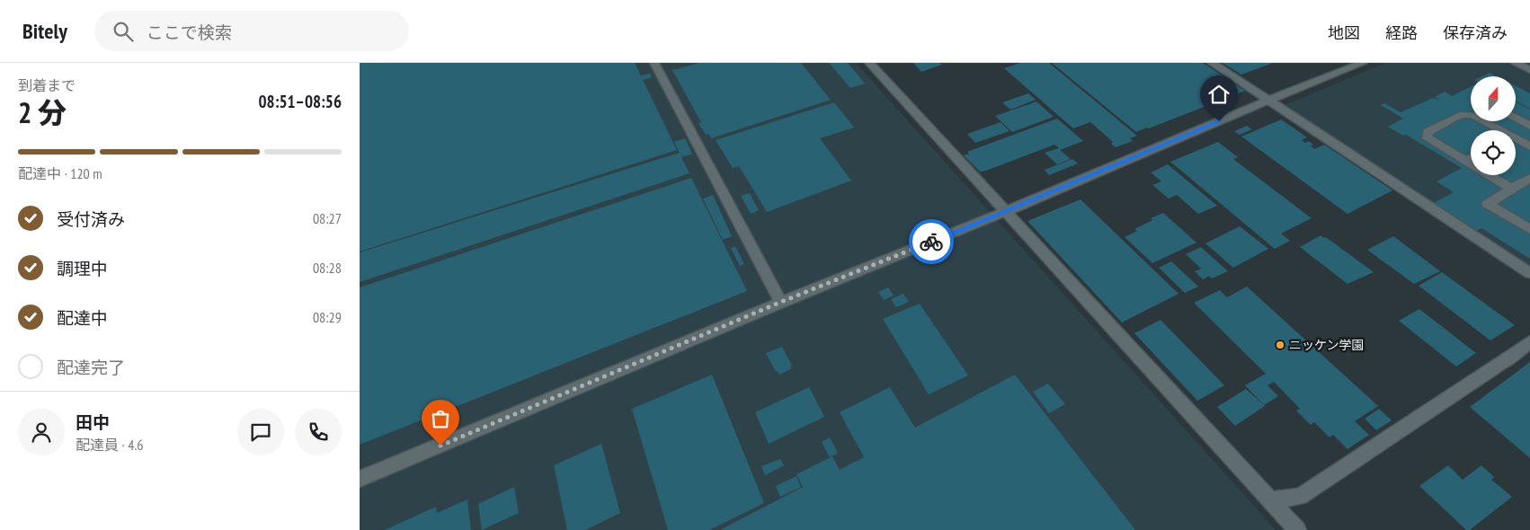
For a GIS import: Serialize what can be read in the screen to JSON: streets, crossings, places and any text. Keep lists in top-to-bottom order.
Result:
{
  "places": ["ニッケン学園"],
  "north": "top",
  "page": {
    "header": "Bitely",
    "search": "ここで検索",
    "nav": ["地図", "経路", "保存済み"],
    "heading": ["2 分", "到着まで", "08:51–08:56"],
    "panel": ["田中", "配達員 · 4.6"],
    "bar": "配達中 · 120 m",
    "list": [
      ["受付済み", "08:27"],
      ["調理中", "08:28"],
      ["配達中", "08:29"],
      "配達完了"
    ]
  }
}
